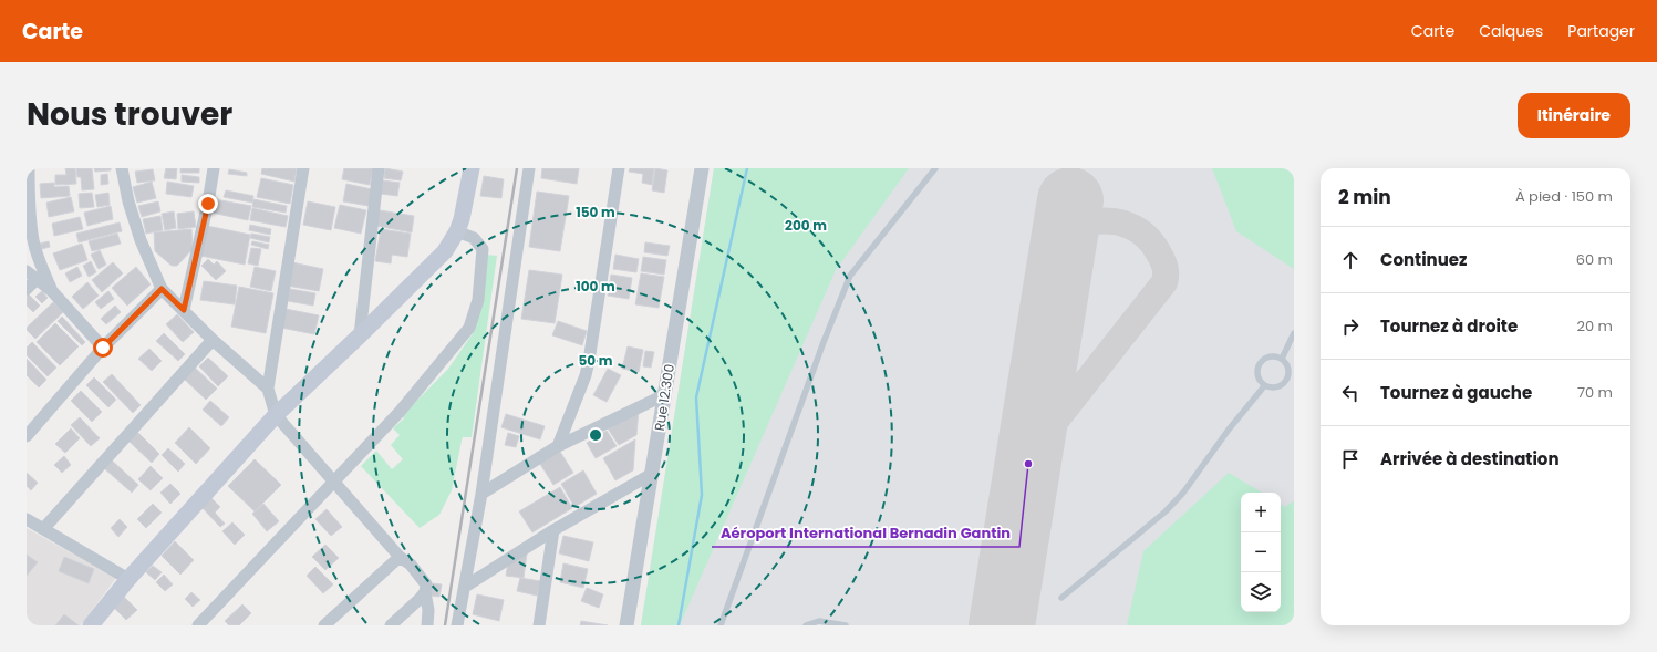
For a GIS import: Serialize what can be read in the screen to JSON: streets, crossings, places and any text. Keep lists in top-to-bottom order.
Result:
{
  "streets": {
    "street": ["Rue 12.300"]
  },
  "places": ["Aéroport International Bernadin Gantin"],
  "page": {
    "header": "Carte",
    "nav": ["Carte", "Calques", "Partager"],
    "title": "Nous trouver",
    "buttons": "Itinéraire",
    "heading": ["2 min", "À pied · 150 m"],
    "list": [
      ["Continuez", "60 m"],
      ["Tournez à droite", "20 m"],
      ["Tournez à gauche", "70 m"],
      "Arrivée à destination"
    ],
    "map_buttons": ["+", "−"]
  },
  "rings": [
    "150 m",
    "200 m",
    "100 m",
    "50 m"
  ]
}
